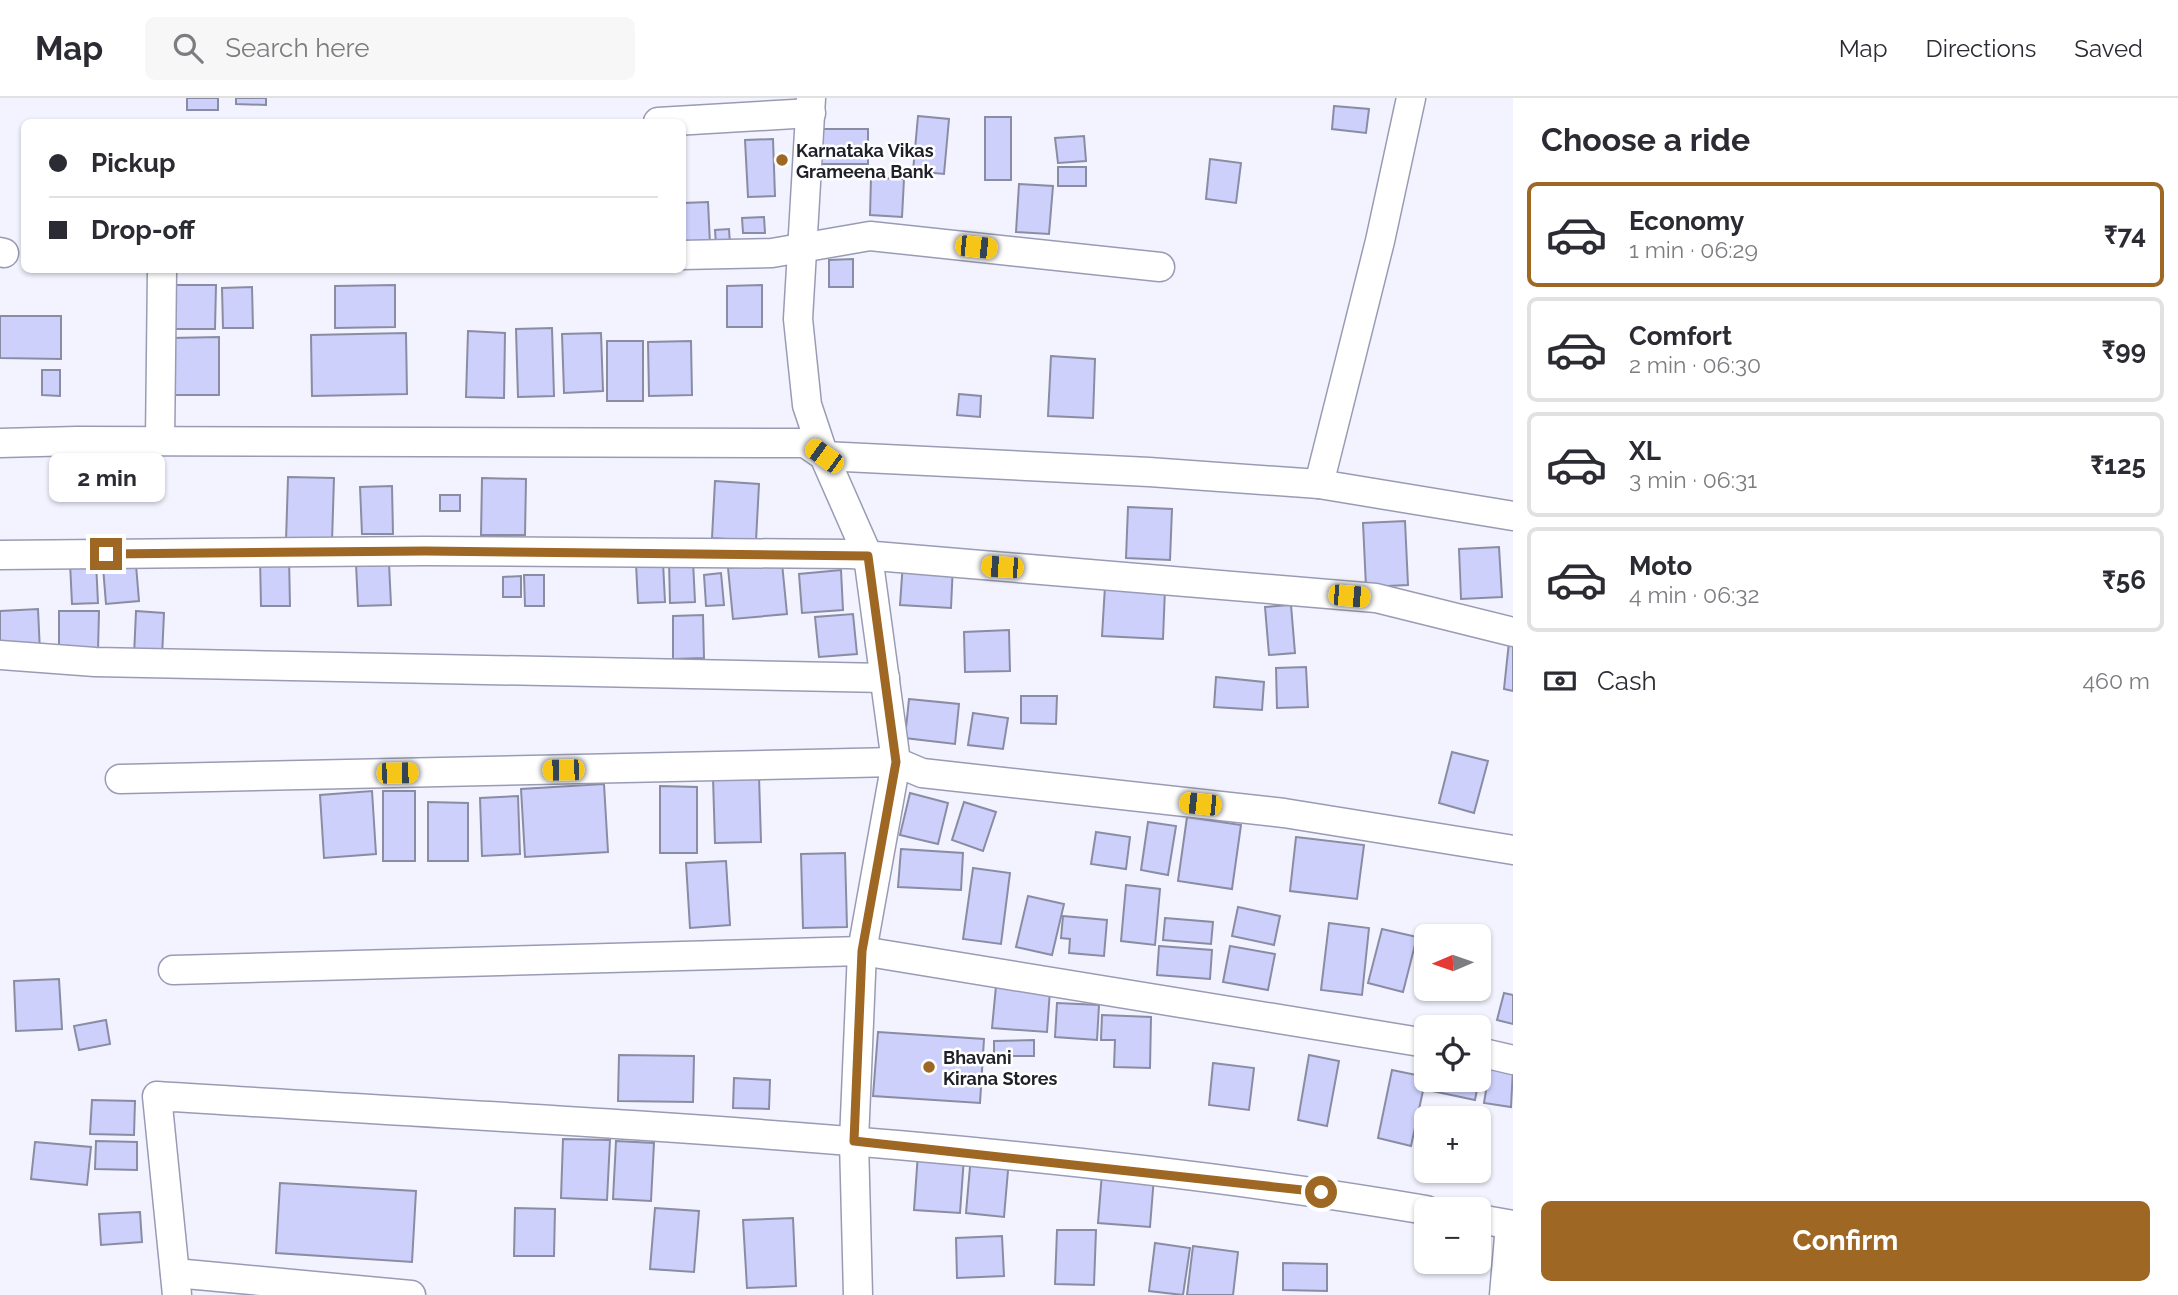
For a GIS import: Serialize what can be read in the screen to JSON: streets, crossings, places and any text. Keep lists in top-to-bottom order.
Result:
{
  "places": ["Karnataka Vikas Grameena Bank", "Bhavani Kirana Stores"],
  "north": "left",
  "page": {
    "header": "Map",
    "search": "Search here",
    "nav": ["Map", "Directions", "Saved"],
    "heading": "Choose a ride",
    "banner": ["Pickup", "Drop-off"],
    "list": [
      {
        "name": "Economy",
        "note": "1 min · 06:29",
        "value": "₹74"
      },
      {
        "name": "Comfort",
        "note": "2 min · 06:30",
        "value": "₹99"
      },
      {
        "name": "XL",
        "note": "3 min · 06:31",
        "value": "₹125"
      },
      {
        "name": "Moto",
        "note": "4 min · 06:32",
        "value": "₹56"
      }
    ],
    "bubble": "2 min",
    "pay": ["Cash", "460 m"],
    "map_buttons": ["+", "−"],
    "buttons": "Confirm"
  }
}
